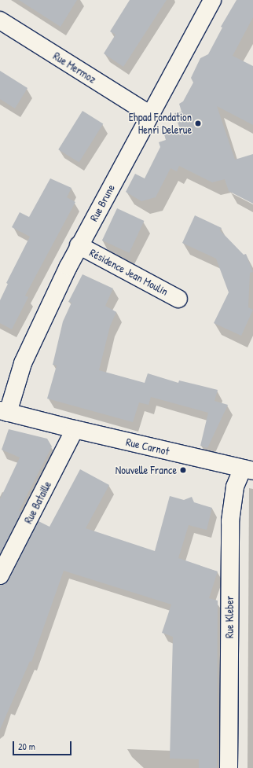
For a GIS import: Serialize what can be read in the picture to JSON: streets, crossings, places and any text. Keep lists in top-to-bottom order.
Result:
{
  "streets": {
    "main road": [
      "Rue Mermoz",
      "Rue Brune",
      "Résidence Jean Moulin",
      "Rue Carnot",
      "Rue Bataille",
      "Rue Kleber"
    ]
  },
  "crossings": [
    ["Rue Mermoz", "Rue Brune"],
    ["Rue Brune", "Résidence Jean Moulin"],
    ["Rue Brune", "Rue Carnot"],
    ["Rue Carnot", "Rue Bataille"],
    ["Rue Carnot", "Rue Kleber"]
  ],
  "places": ["Ehpad Fondation Henri Delerue", "Nouvelle France"],
  "scale_bar": "20 m"
}
